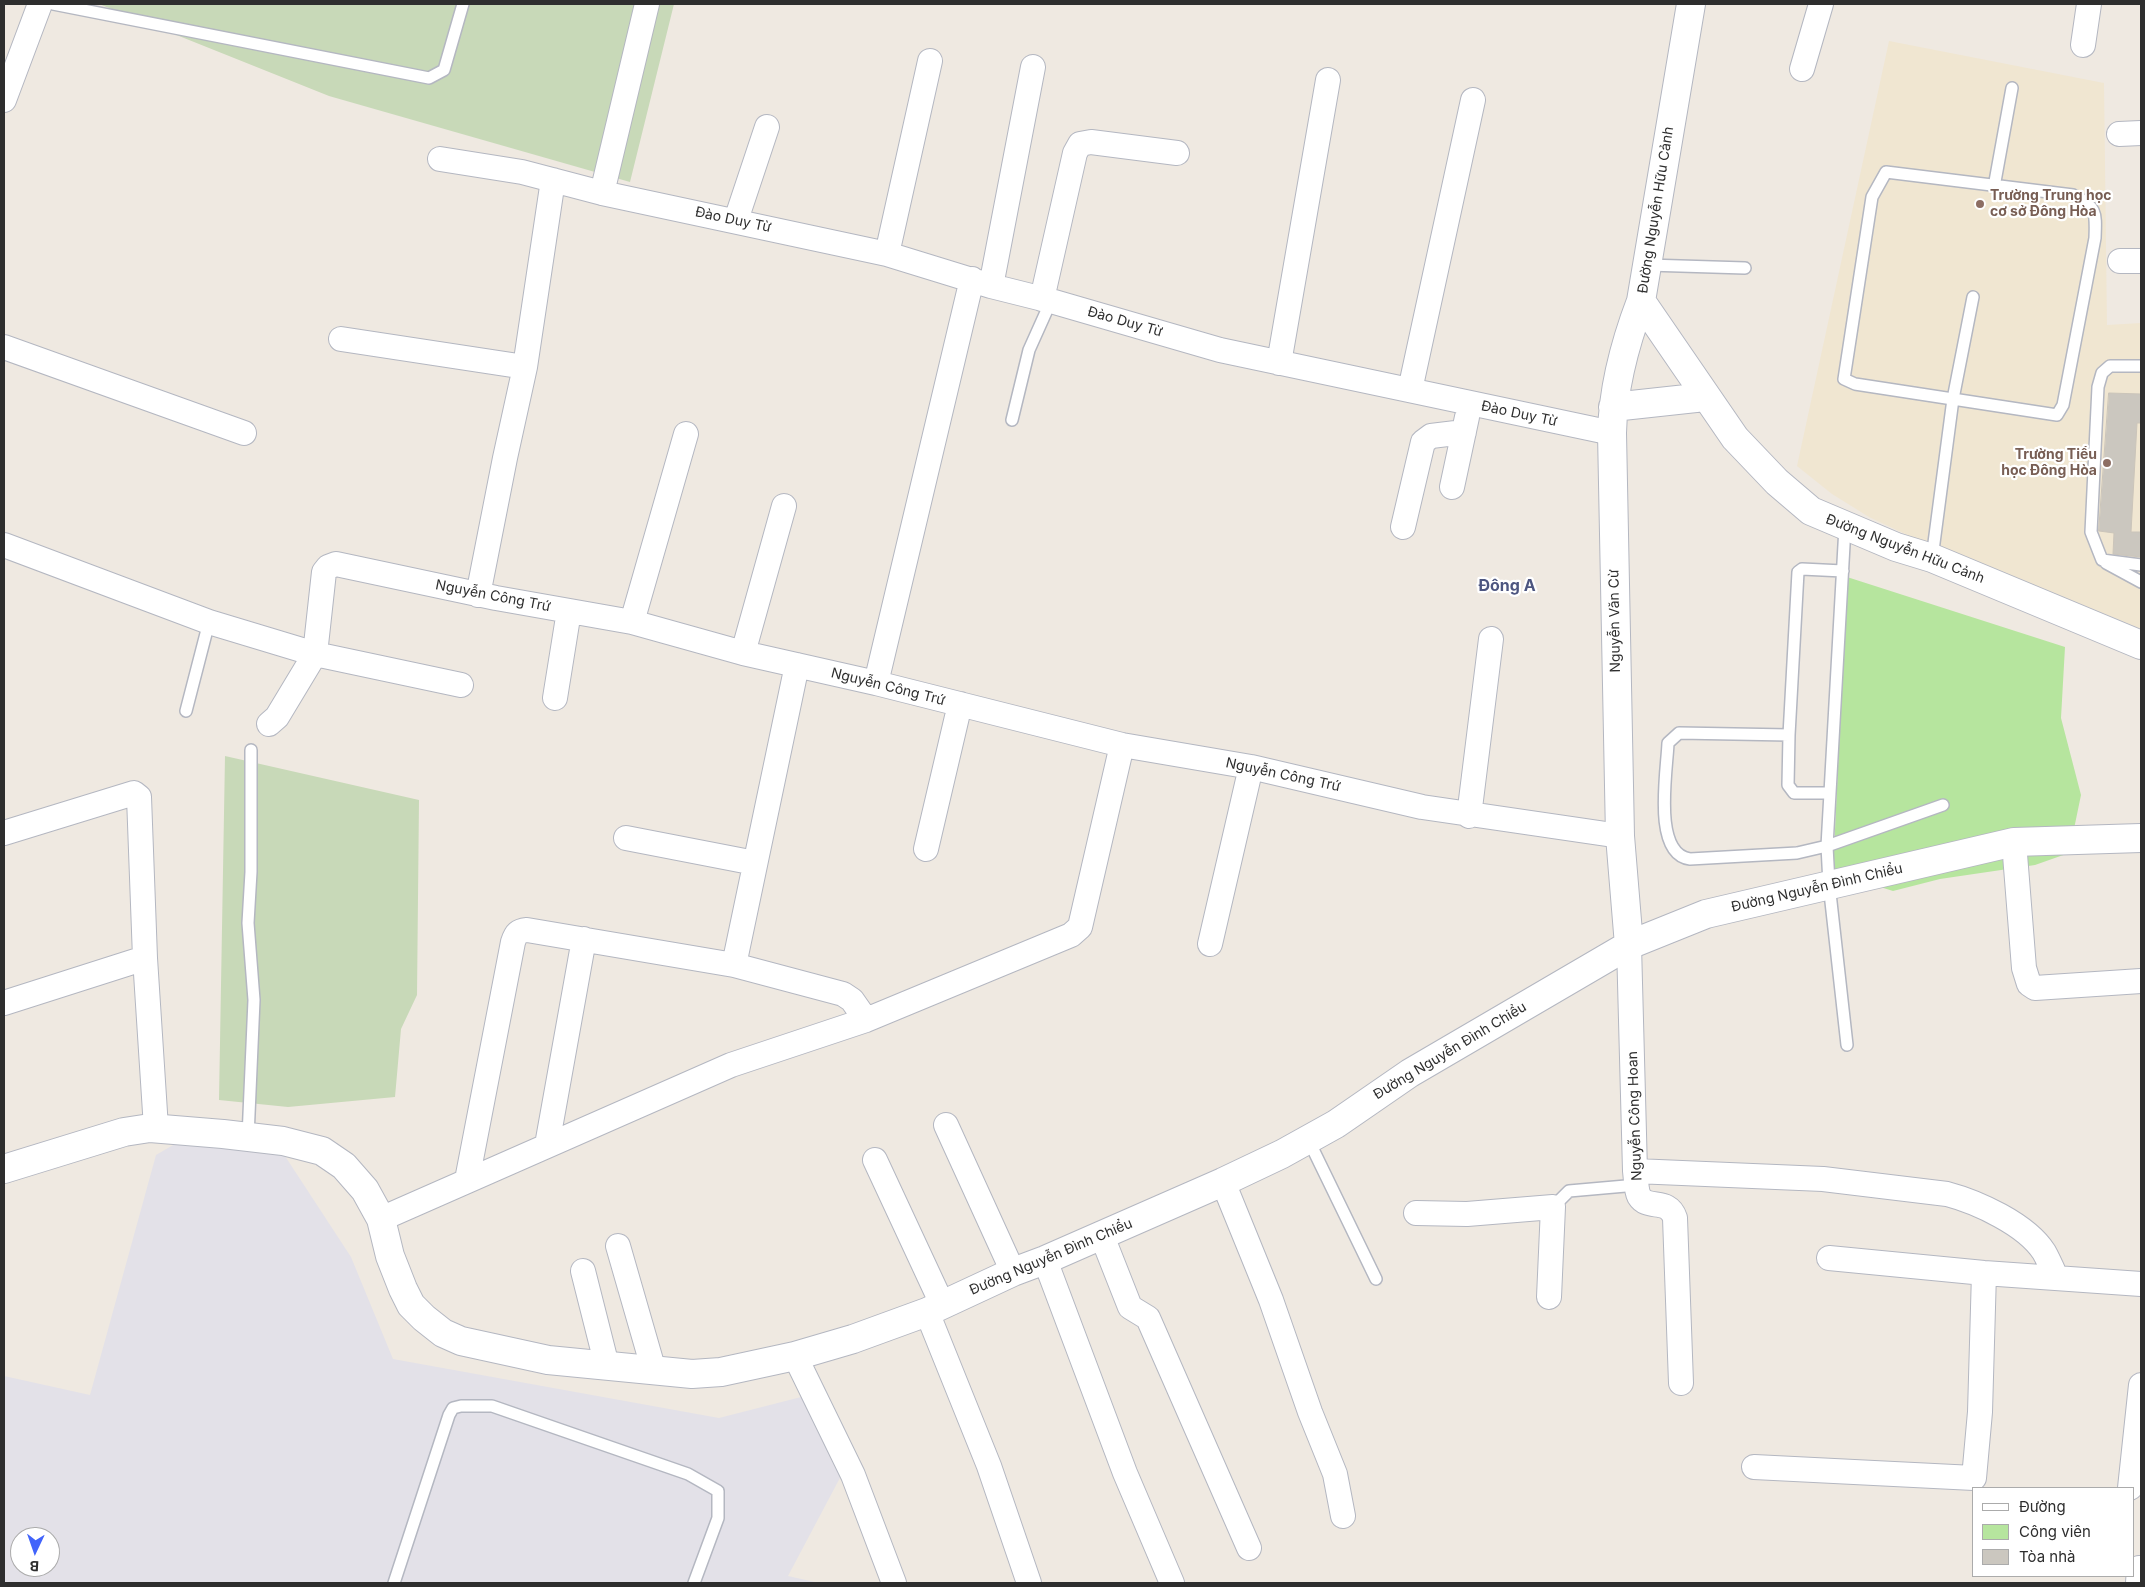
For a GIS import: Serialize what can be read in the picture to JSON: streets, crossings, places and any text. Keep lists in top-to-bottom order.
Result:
{
  "streets": {
    "street": [
      "Đường Nguyễn Hữu Cảnh",
      "Đào Duy Từ",
      "Nguyễn Công Trứ",
      "Nguyễn Văn Cừ",
      "Đường Nguyễn Đình Chiểu",
      "Nguyễn Công Hoan"
    ]
  },
  "crossings": [
    ["Đường Nguyễn Hữu Cảnh", "Nguyễn Văn Cừ"],
    ["Đào Duy Từ", "Nguyễn Văn Cừ"],
    ["Nguyễn Công Trứ", "Nguyễn Văn Cừ"],
    ["Nguyễn Văn Cừ", "Đường Nguyễn Đình Chiểu"],
    ["Nguyễn Văn Cừ", "Nguyễn Công Hoan"],
    ["Đường Nguyễn Đình Chiểu", "Nguyễn Công Hoan"]
  ],
  "districts": ["Đông A"],
  "places": ["Trường Trung học cơ sở Đông Hòa", "Trường Tiểu học Đông Hòa"],
  "legend": ["Đường", "Công viên", "Tòa nhà"],
  "north": "bottom"
}
